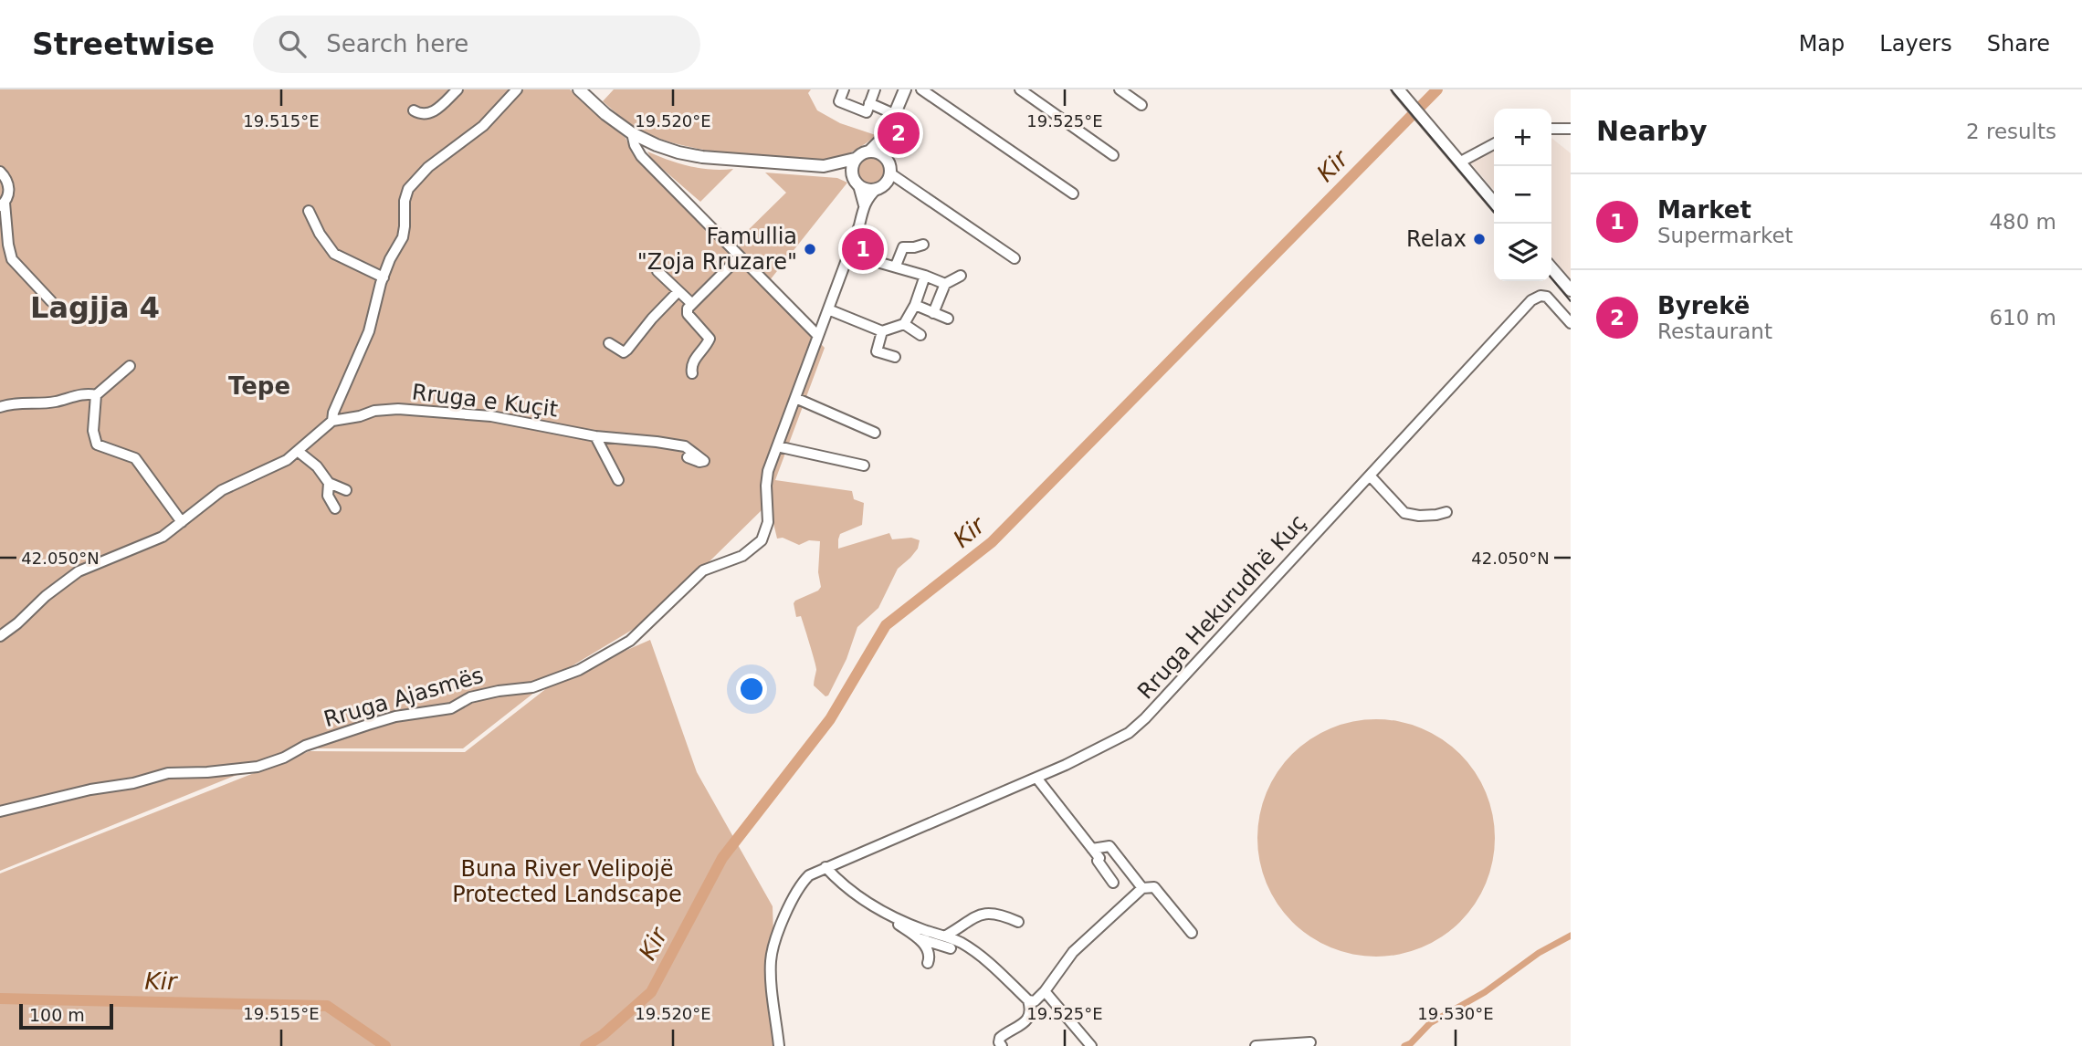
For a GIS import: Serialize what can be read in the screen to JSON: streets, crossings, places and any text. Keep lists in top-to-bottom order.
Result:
{
  "streets": {
    "street": ["Rruga e Kuçit", "Rruga Hekurudhë Kuç", "Rruga Ajasmës"]
  },
  "districts": ["Lagjja 4", "Tepe"],
  "water": ["Kir"],
  "parks": ["Buna River Velipojë Protected Landscape"],
  "places": ["Relax", "Famullia \"Zoja Rruzare\""],
  "scale_bar": "100 m",
  "page": {
    "header": "Streetwise",
    "search": "Search here",
    "nav": ["Map", "Layers", "Share"],
    "heading": ["Nearby", "2 results"],
    "map_buttons": ["+", "−"],
    "pins": ["2", "1"],
    "list": [
      {
        "mark": "1",
        "name": "Market",
        "note": "Supermarket",
        "value": "480 m"
      },
      {
        "mark": "2",
        "name": "Byrekë",
        "note": "Restaurant",
        "value": "610 m"
      }
    ],
    "scale": "100 m"
  },
  "coordinates": [
    "19.515°E",
    "19.520°E",
    "19.525°E",
    "42.050°N",
    "19.530°E"
  ]
}
